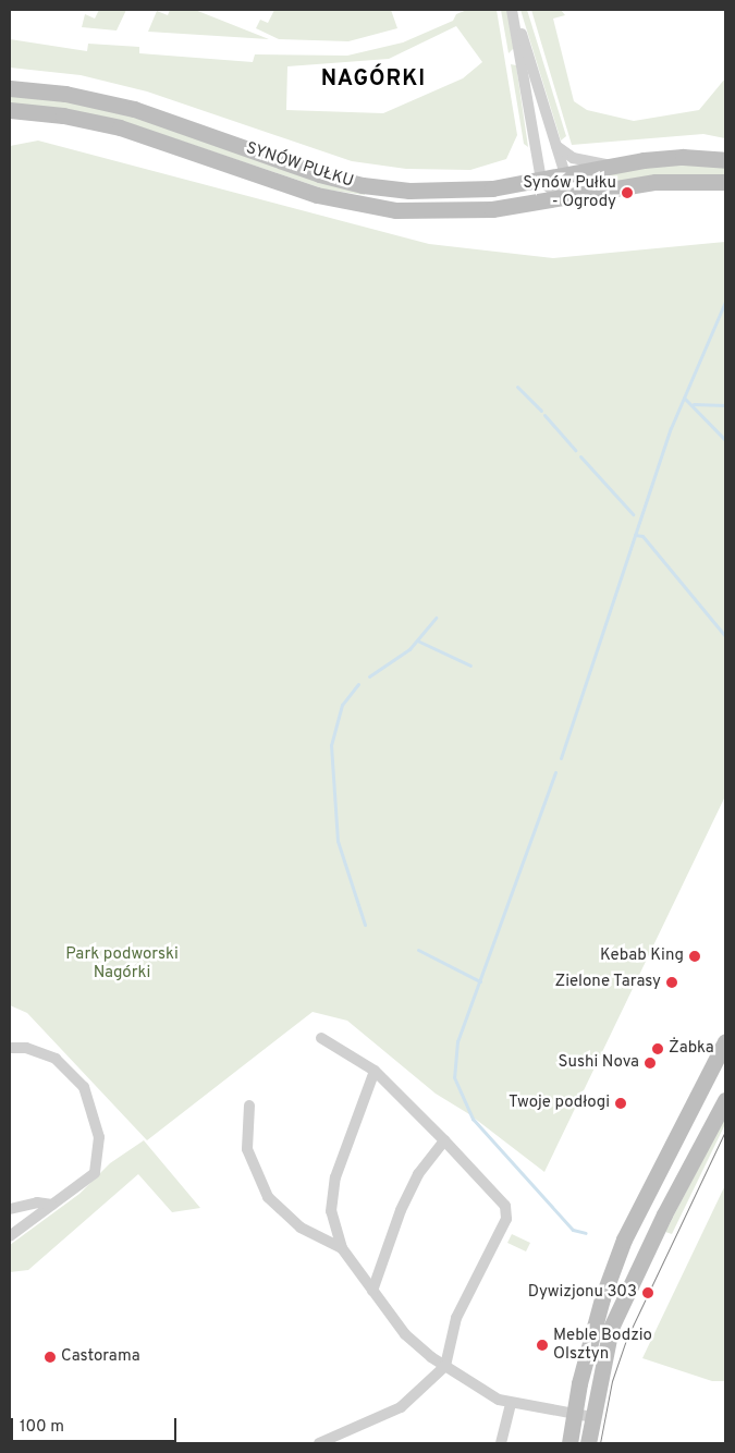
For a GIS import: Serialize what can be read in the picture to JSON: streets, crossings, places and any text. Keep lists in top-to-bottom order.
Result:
{
  "streets": {
    "main road": ["SYNÓW PUŁKU"]
  },
  "districts": ["NAGÓRKI"],
  "parks": ["Park podworski Nagórki"],
  "places": [
    "Synów Pułku - Ogrody",
    "Kebab King",
    "Zielone Tarasy",
    "Żabka",
    "Sushi Nova",
    "Twoje podłogi",
    "Dywizjonu 303",
    "Meble Bodzio Olsztyn",
    "Castorama"
  ],
  "scale_bar": "100 m"
}
